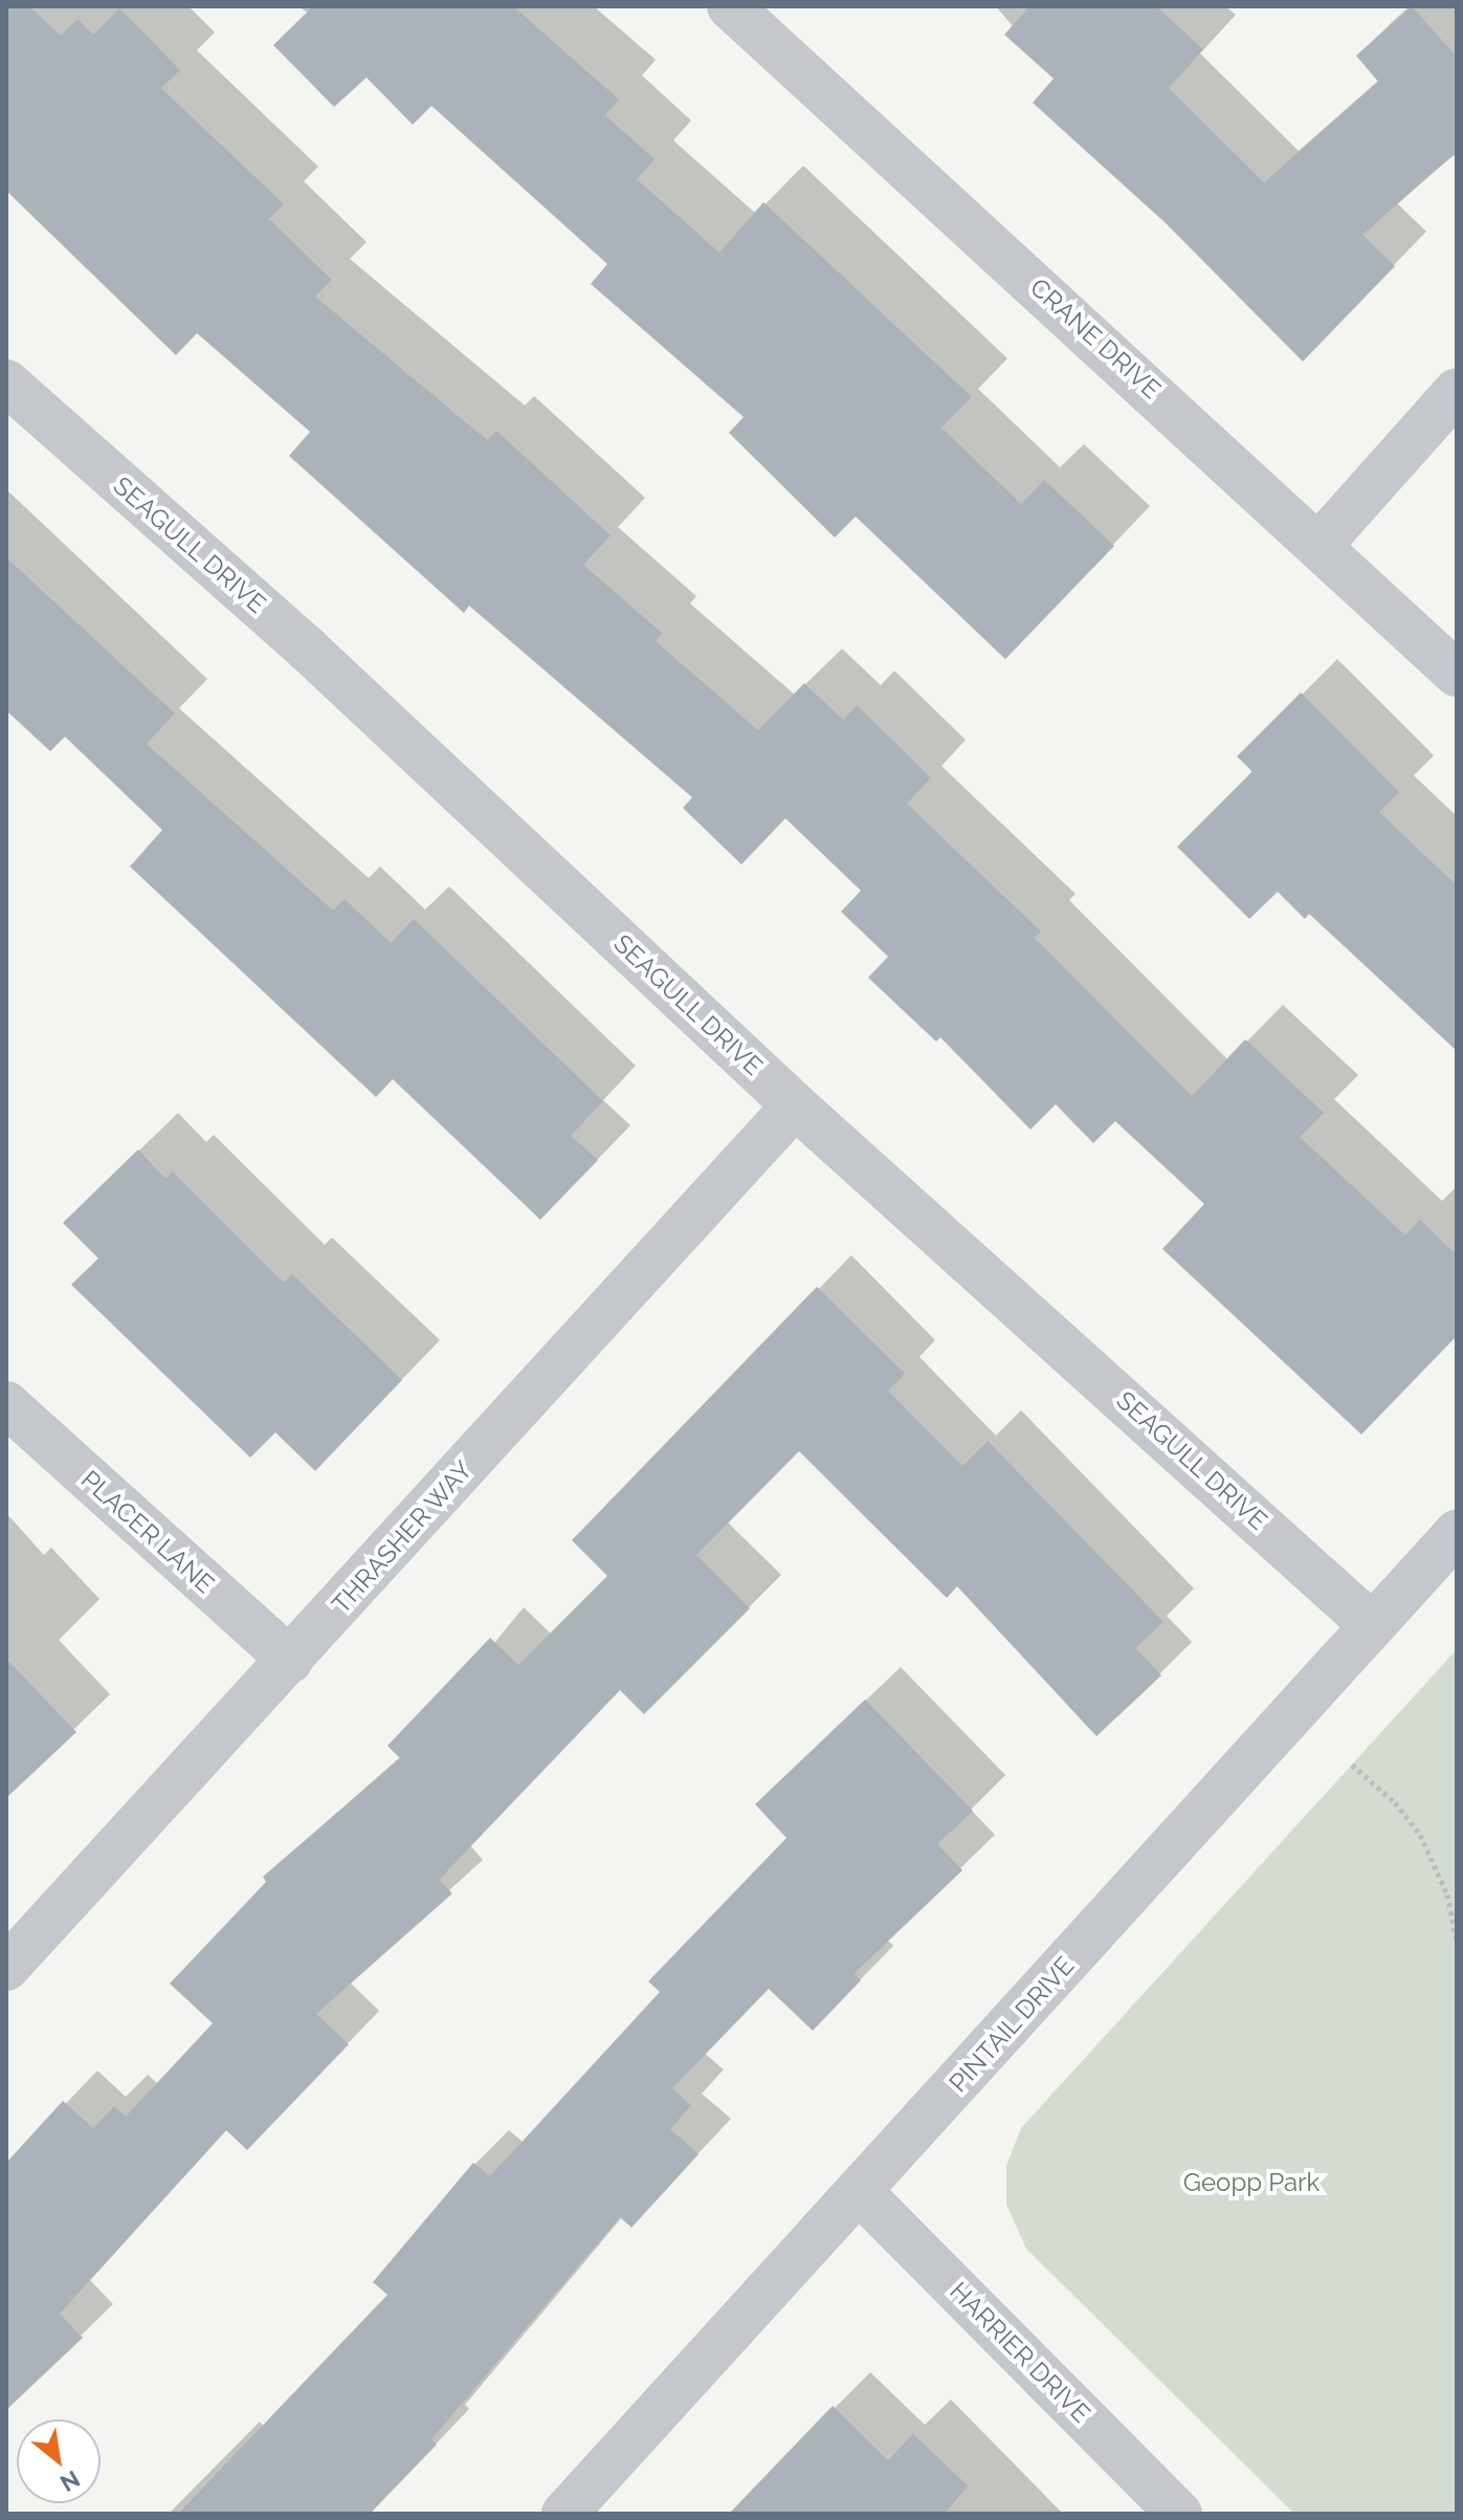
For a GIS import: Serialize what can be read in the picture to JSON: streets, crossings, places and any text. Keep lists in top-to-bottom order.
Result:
{
  "streets": {
    "street": [
      "CRANE DRIVE",
      "SEAGULL DRIVE",
      "PLACER LANE",
      "THRASHER WAY",
      "PINTAIL DRIVE",
      "HARRIER DRIVE"
    ]
  },
  "crossings": [
    ["SEAGULL DRIVE", "THRASHER WAY"],
    ["SEAGULL DRIVE", "PINTAIL DRIVE"],
    ["PLACER LANE", "THRASHER WAY"],
    ["PINTAIL DRIVE", "HARRIER DRIVE"]
  ],
  "parks": ["Geopp Park"],
  "north": "bottom right"
}
